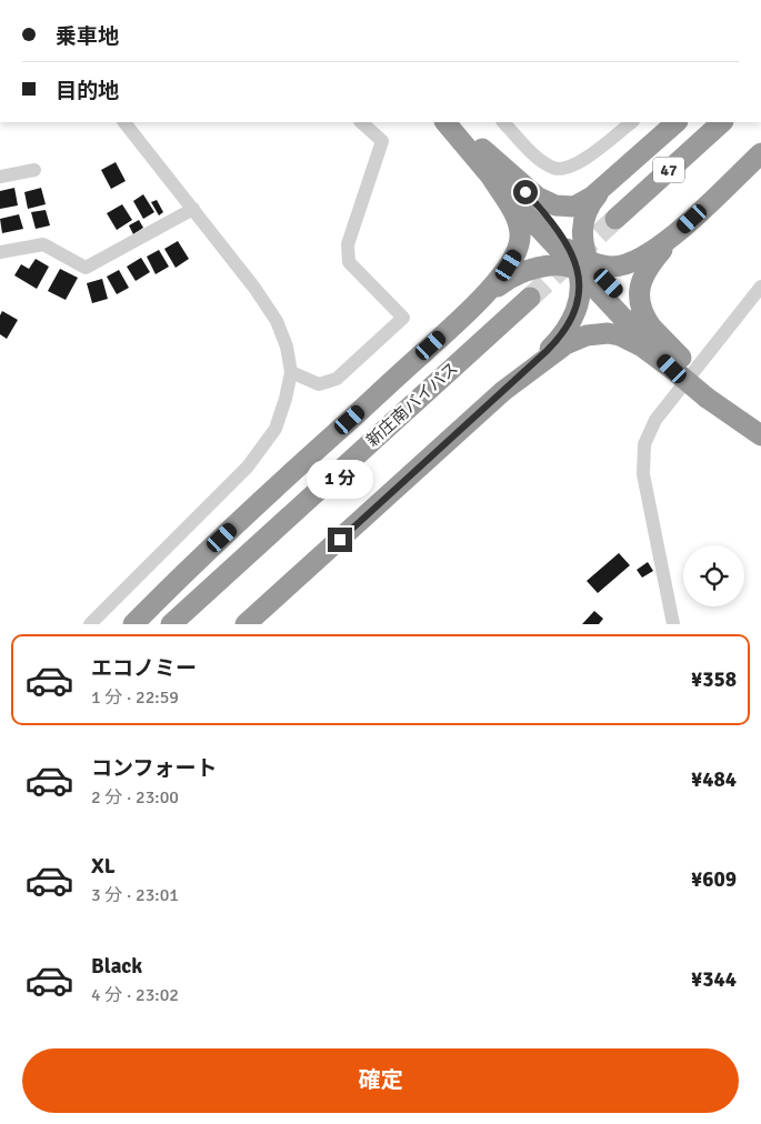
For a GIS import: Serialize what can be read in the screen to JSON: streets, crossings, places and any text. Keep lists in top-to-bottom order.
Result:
{
  "streets": {
    "highway": ["47", "新庄南バイパス"]
  },
  "page": {
    "banner": ["乗車地", "目的地"],
    "bubble": "1 分",
    "list": [
      {
        "name": "エコノミー",
        "note": "1 分 · 22:59",
        "value": "¥358"
      },
      {
        "name": "コンフォート",
        "note": "2 分 · 23:00",
        "value": "¥484"
      },
      {
        "name": "XL",
        "note": "3 分 · 23:01",
        "value": "¥609"
      },
      {
        "name": "Black",
        "note": "4 分 · 23:02",
        "value": "¥344"
      }
    ],
    "buttons": "確定"
  }
}
